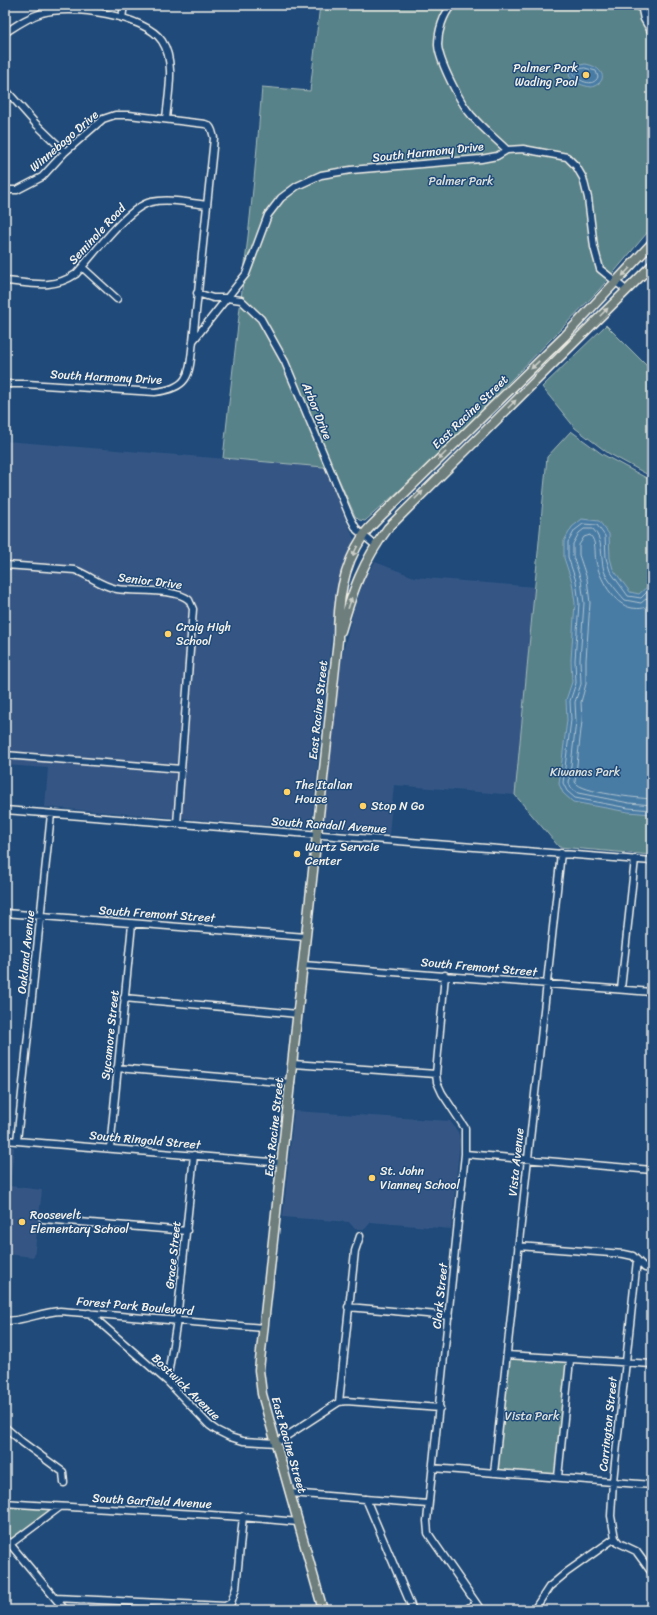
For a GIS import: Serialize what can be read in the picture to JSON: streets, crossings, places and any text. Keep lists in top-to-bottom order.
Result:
{
  "streets": {
    "main road": ["East Racine Street"],
    "street": [
      "Winnebago Drive",
      "South Harmony Drive",
      "Seminole Road",
      "Arbor Drive",
      "Senior Drive",
      "South Randall Avenue",
      "South Fremont Street",
      "Oakland Avenue",
      "Sycamore Street",
      "South Ringold Street",
      "Vista Avenue",
      "Grace Street",
      "Clark Street",
      "Forest Park Boulevard",
      "Bostwick Avenue",
      "Carrington Street",
      "South Garfield Avenue"
    ]
  },
  "crossings": [
    ["Winnebago Drive", "South Harmony Drive"],
    ["South Harmony Drive", "Seminole Road"],
    ["South Harmony Drive", "Arbor Drive"],
    ["South Harmony Drive", "East Racine Street"],
    ["Arbor Drive", "East Racine Street"],
    ["East Racine Street", "South Randall Avenue"],
    ["East Racine Street", "South Fremont Street"],
    ["East Racine Street", "South Ringold Street"],
    ["East Racine Street", "Forest Park Boulevard"],
    ["East Racine Street", "Bostwick Avenue"],
    ["East Racine Street", "South Garfield Avenue"],
    ["Senior Drive", "South Randall Avenue"],
    ["South Randall Avenue", "Oakland Avenue"],
    ["South Randall Avenue", "Vista Avenue"],
    ["South Fremont Street", "Oakland Avenue"],
    ["South Fremont Street", "Sycamore Street"],
    ["South Fremont Street", "Vista Avenue"],
    ["South Fremont Street", "Clark Street"],
    ["Oakland Avenue", "South Ringold Street"],
    ["Sycamore Street", "South Ringold Street"],
    ["South Ringold Street", "Grace Street"],
    ["Grace Street", "Forest Park Boulevard"],
    ["Grace Street", "Bostwick Avenue"],
    ["Forest Park Boulevard", "Bostwick Avenue"]
  ],
  "parks": ["Palmer Park", "Kiwanas Park", "Vista Park"],
  "places": [
    "Palmer Park Wading Pool",
    "Craig High School",
    "The Italian House",
    "Stop N Go",
    "Wurtz Servcie Center",
    "St. John Vianney School",
    "Roosevelt Elementary School"
  ]
}
